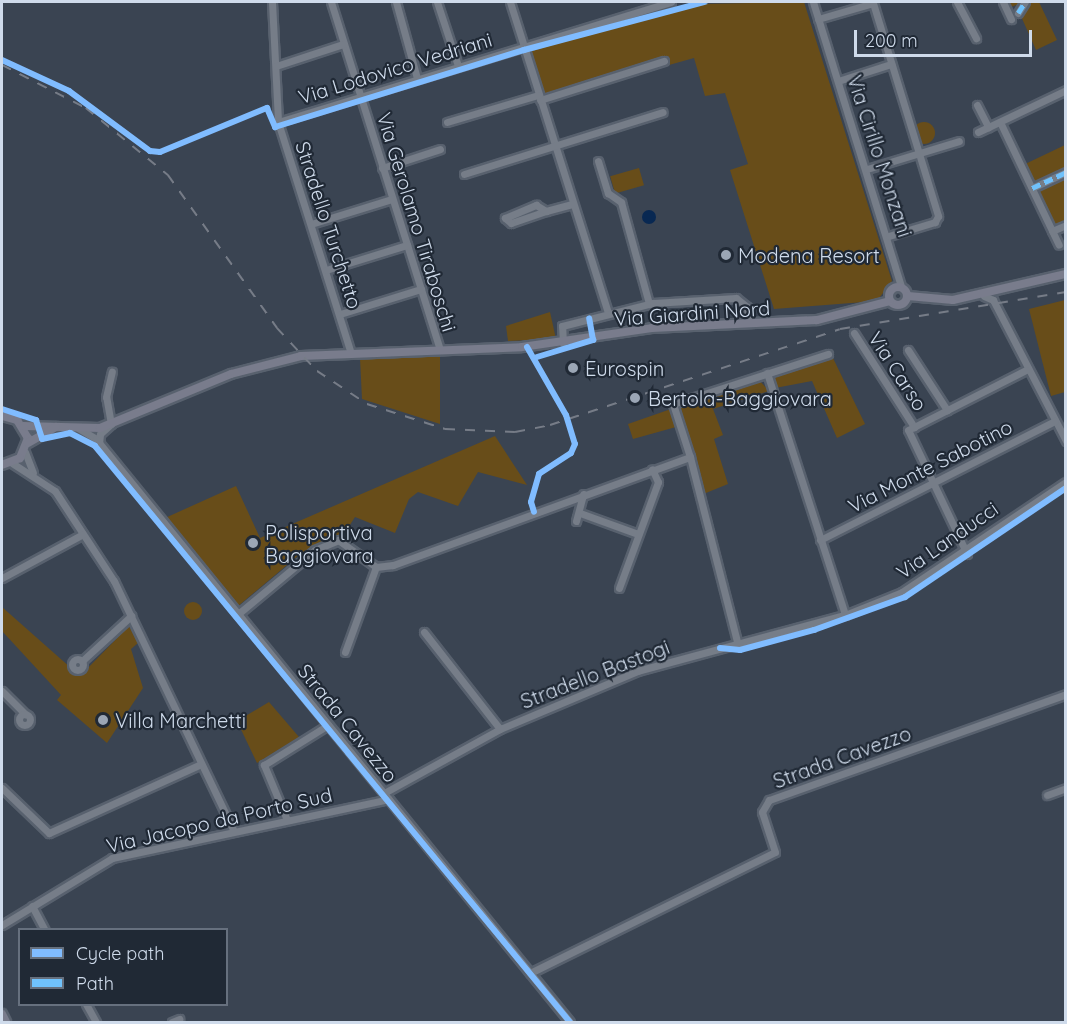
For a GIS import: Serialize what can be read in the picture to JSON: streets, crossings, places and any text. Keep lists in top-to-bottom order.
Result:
{
  "streets": {
    "main road": ["Via Giardini Nord"],
    "street": [
      "Via Lodovico Vedriani",
      "Via Cirillo Monzani",
      "Via Gerolamo Tiraboschi",
      "Stradello Turchetto",
      "Via Carso",
      "Via Monte Sabotino",
      "Via Landucci",
      "Stradello Bastogi",
      "Strada Cavezzo",
      "Via Jacopo da Porto Sud"
    ]
  },
  "crossings": [
    ["Via Lodovico Vedriani", "Via Gerolamo Tiraboschi"],
    ["Via Lodovico Vedriani", "Stradello Turchetto"],
    ["Via Gerolamo Tiraboschi", "Via Giardini Nord"],
    ["Stradello Turchetto", "Via Giardini Nord"],
    ["Via Giardini Nord", "Strada Cavezzo"],
    ["Via Carso", "Via Monte Sabotino"],
    ["Via Carso", "Via Landucci"],
    ["Via Landucci", "Stradello Bastogi"],
    ["Stradello Bastogi", "Strada Cavezzo"],
    ["Stradello Bastogi", "Via Jacopo da Porto Sud"],
    ["Strada Cavezzo", "Via Jacopo da Porto Sud"]
  ],
  "places": [
    "Modena Resort",
    "Eurospin",
    "Bertola-Baggiovara",
    "Polisportiva Baggiovara",
    "Villa Marchetti"
  ],
  "legend": ["Cycle path", "Path"],
  "scale_bar": "200 m"
}
